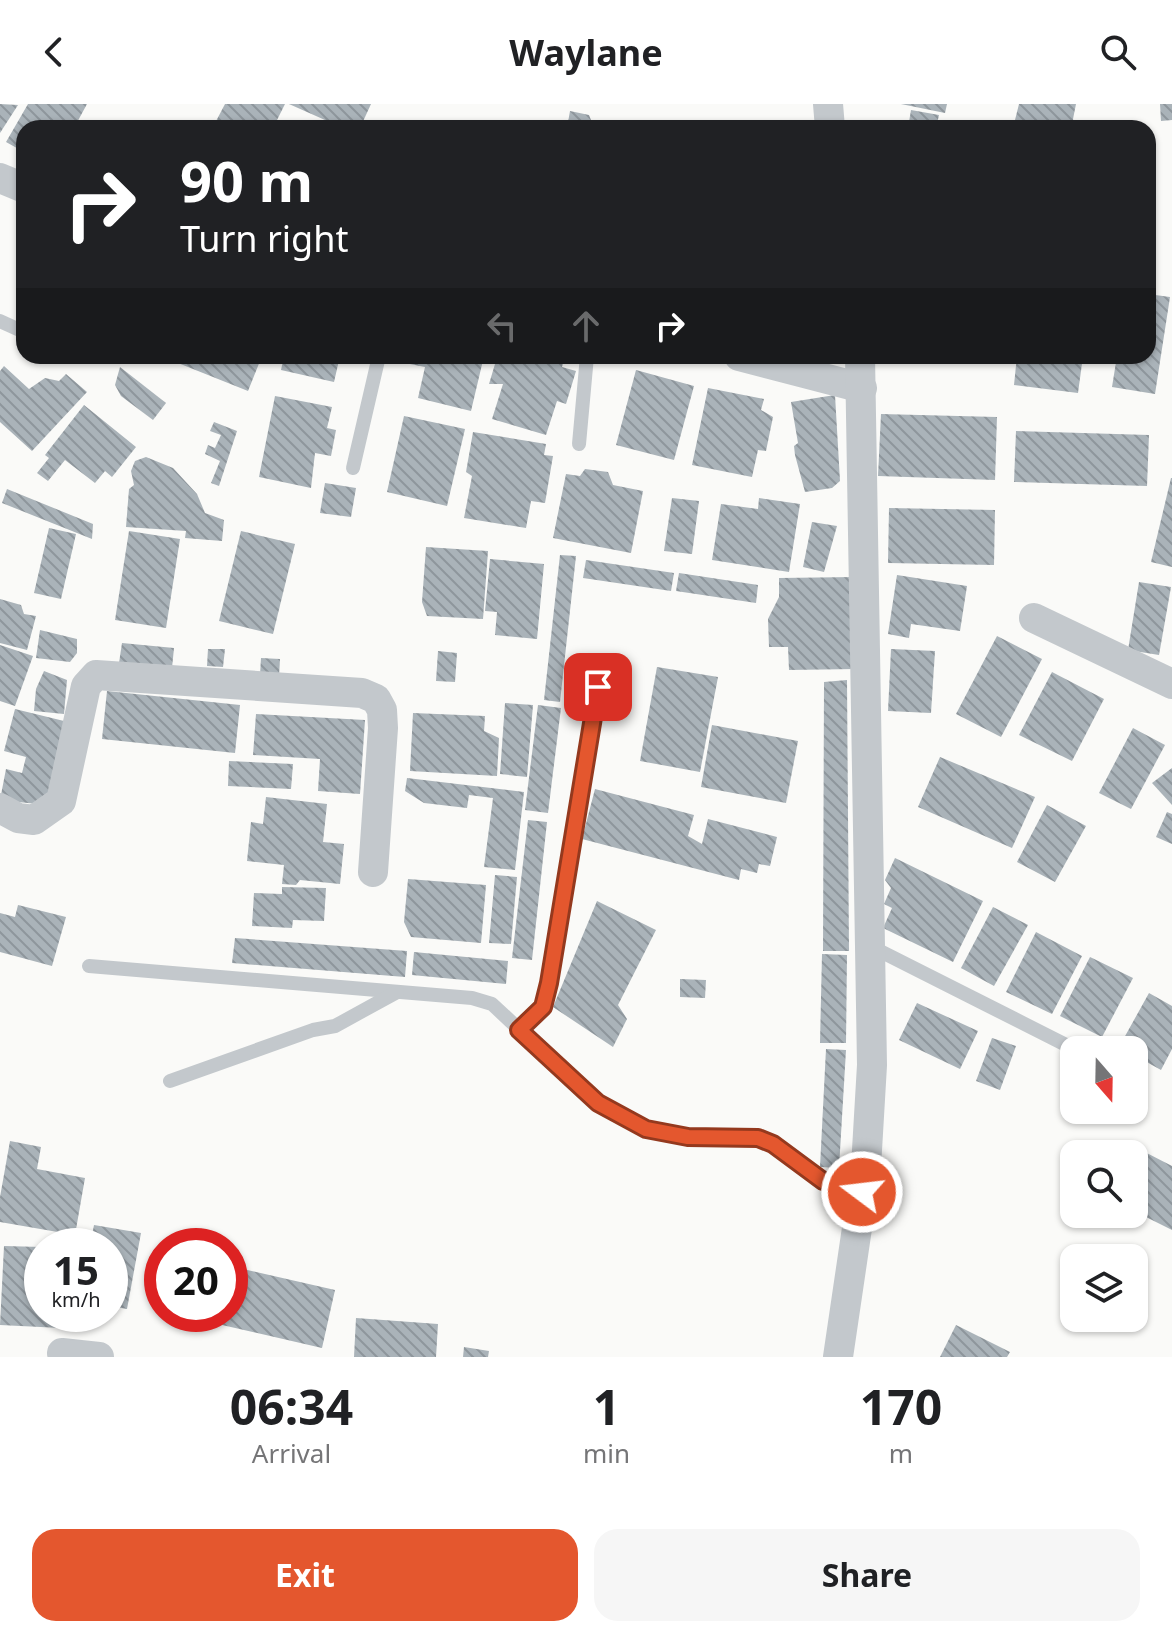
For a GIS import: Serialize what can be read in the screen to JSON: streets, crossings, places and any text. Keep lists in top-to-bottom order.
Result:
{
  "north": "bottom",
  "page": {
    "header": "Waylane",
    "turn": ["90 m", "Turn right"],
    "speed": "15 km/h",
    "limit": "20",
    "eta": [
      "06:34",
      "Arrival",
      "1",
      "min",
      "170",
      "m"
    ],
    "buttons": ["Exit", "Share"]
  }
}
